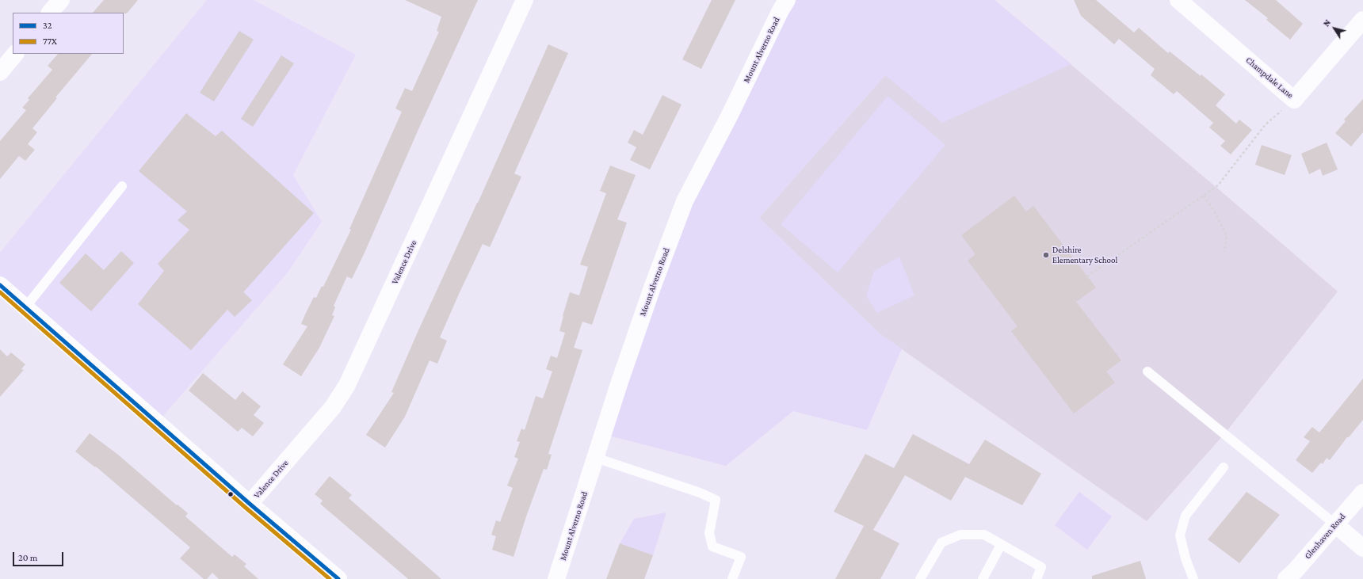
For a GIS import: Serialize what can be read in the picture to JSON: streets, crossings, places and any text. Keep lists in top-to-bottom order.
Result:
{
  "streets": {
    "street": [
      "Mount Alverno Road",
      "Champdale Lane",
      "Valence Drive",
      "Glenhaven Road"
    ]
  },
  "places": ["Delshire Elementary School"],
  "lines": ["transit line 32", "transit line 77X"],
  "legend": ["32", "77X"],
  "scale_bar": "20 m",
  "north": "top left"
}
